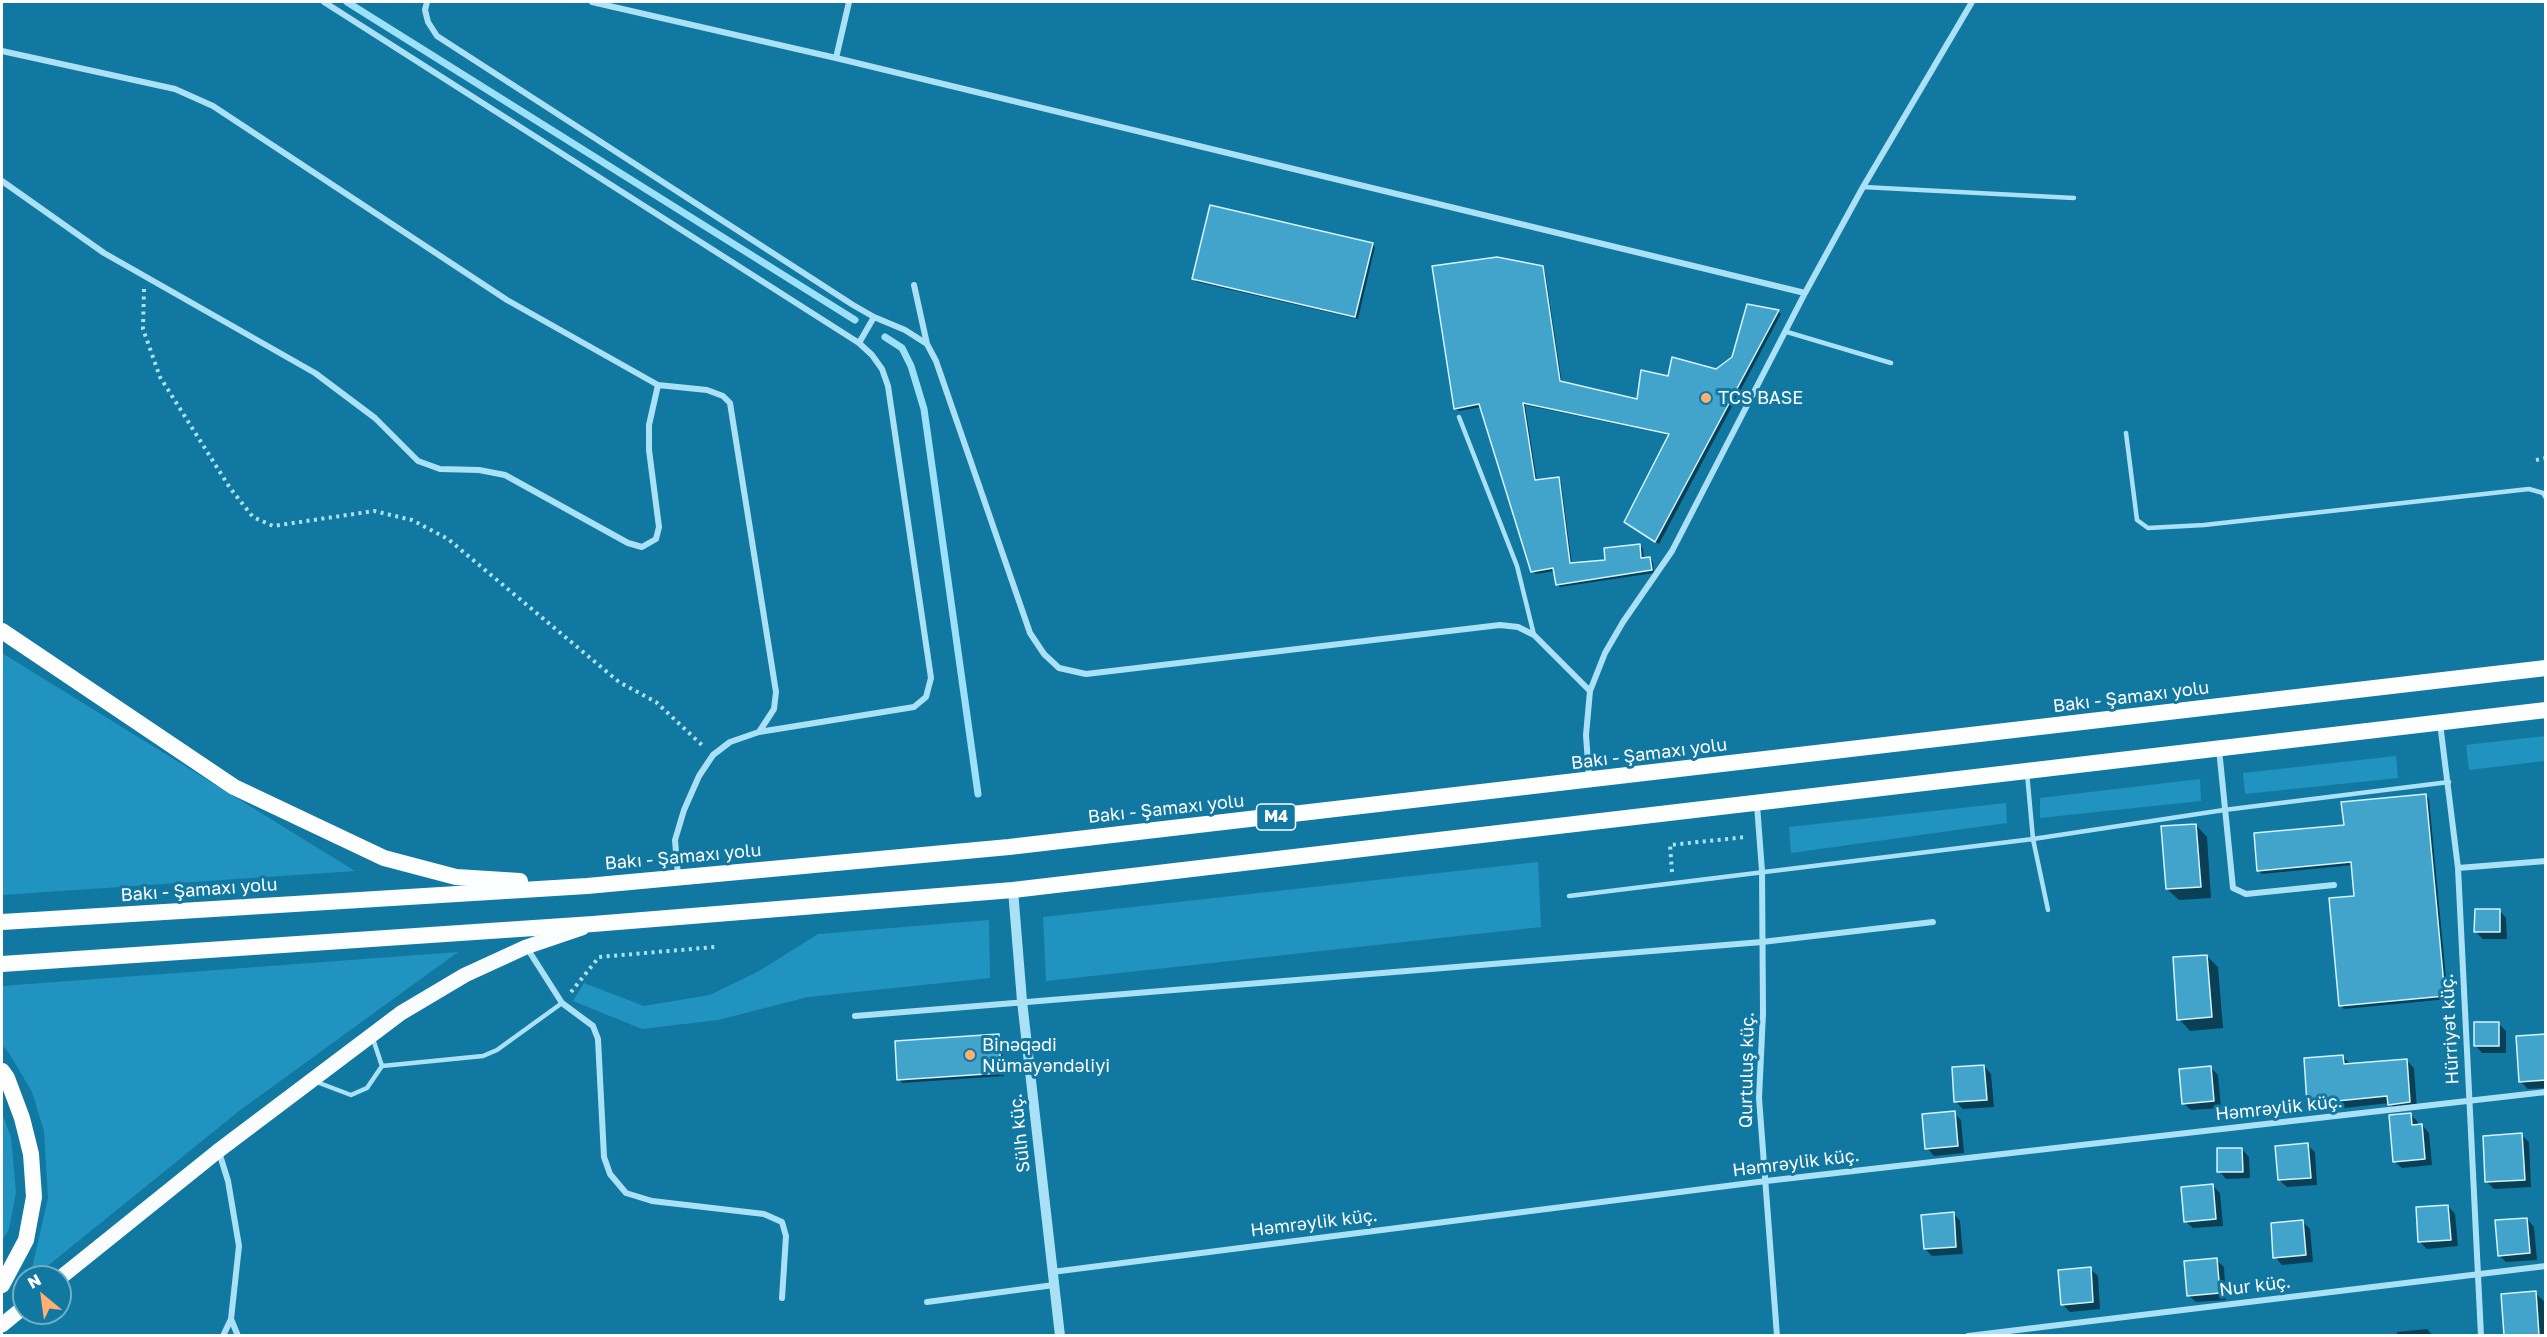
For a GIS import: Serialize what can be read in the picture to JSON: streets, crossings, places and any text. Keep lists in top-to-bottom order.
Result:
{
  "streets": {
    "highway": ["Bakı - Şamaxı yolu", "M4"],
    "street": [
      "Hürriyət küç.",
      "Qurtuluş küç.",
      "Həmrəylik küç.",
      "Sülh küç.",
      "Nur küç."
    ]
  },
  "crossings": [
    ["Hürriyət küç.", "Həmrəylik küç."],
    ["Hürriyət küç.", "Nur küç."],
    ["Qurtuluş küç.", "Həmrəylik küç."],
    ["Həmrəylik küç.", "Sülh küç."]
  ],
  "places": ["TCS BASE", "Binəqədi Nümayəndəliyi"],
  "north": "top left"
}
